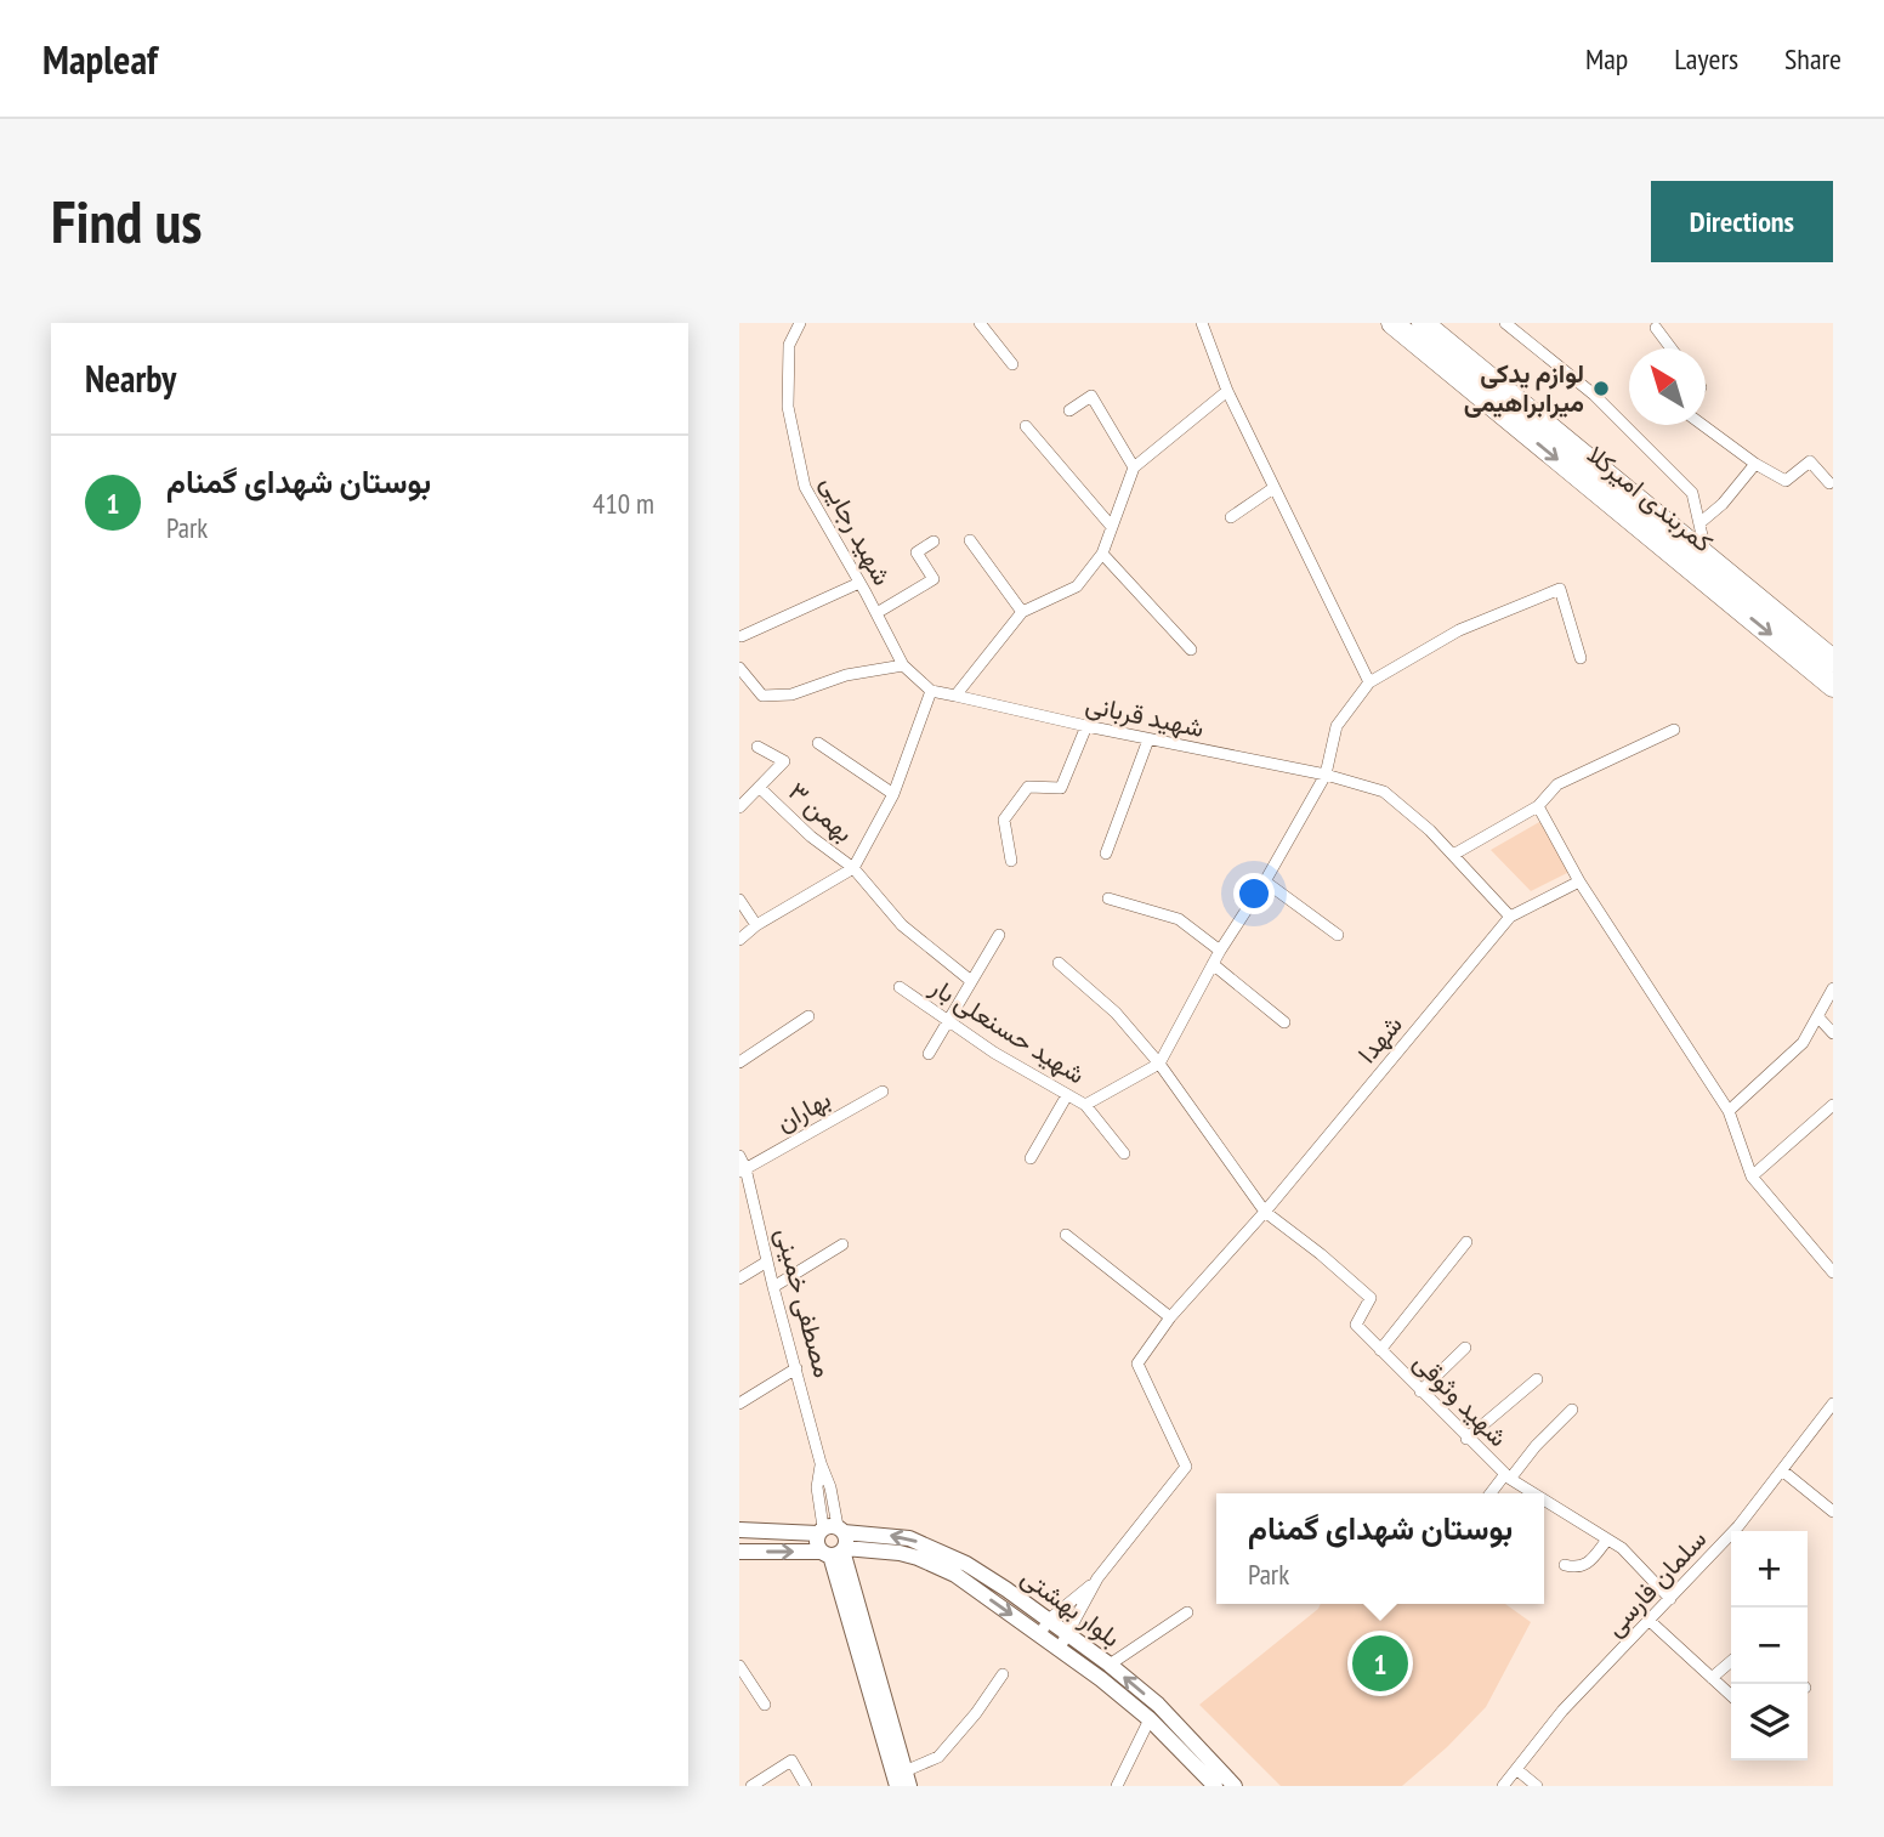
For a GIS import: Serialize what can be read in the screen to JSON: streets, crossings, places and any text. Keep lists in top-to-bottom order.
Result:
{
  "streets": {
    "highway": ["کمربندی امیرکلا"],
    "main road": ["مصطفی خمینی", "بلوار بهشتی"],
    "street": [
      "شهید رجایی",
      "شهید قربانی",
      "بهمن ۳",
      "شهید حسنعلی بار",
      "شهدا",
      "بهاران",
      "شهید وثوقی",
      "سلمان فارسی"
    ]
  },
  "crossings": [
    ["شهید رجایی", "شهید قربانی"],
    ["شهید قربانی", "شهدا"],
    ["شهدا", "شهید وثوقی"],
    ["شهدا", "بلوار بهشتی"],
    ["بهاران", "مصطفی خمینی"],
    ["مصطفی خمینی", "بلوار بهشتی"],
    ["شهید وثوقی", "سلمان فارسی"]
  ],
  "places": ["لوازم یدکی میرابراهیمی"],
  "north": "top left",
  "page": {
    "header": "Mapleaf",
    "nav": ["Map", "Layers", "Share"],
    "buttons": "Directions",
    "title": "Find us",
    "heading": "Nearby",
    "list": [
      {
        "mark": "1",
        "name": "بوستان شهدای گمنام",
        "note": "Park",
        "value": "410 m"
      }
    ],
    "popup": ["بوستان شهدای گمنام", "Park"],
    "map_buttons": ["+", "−"],
    "pins": "1"
  }
}
